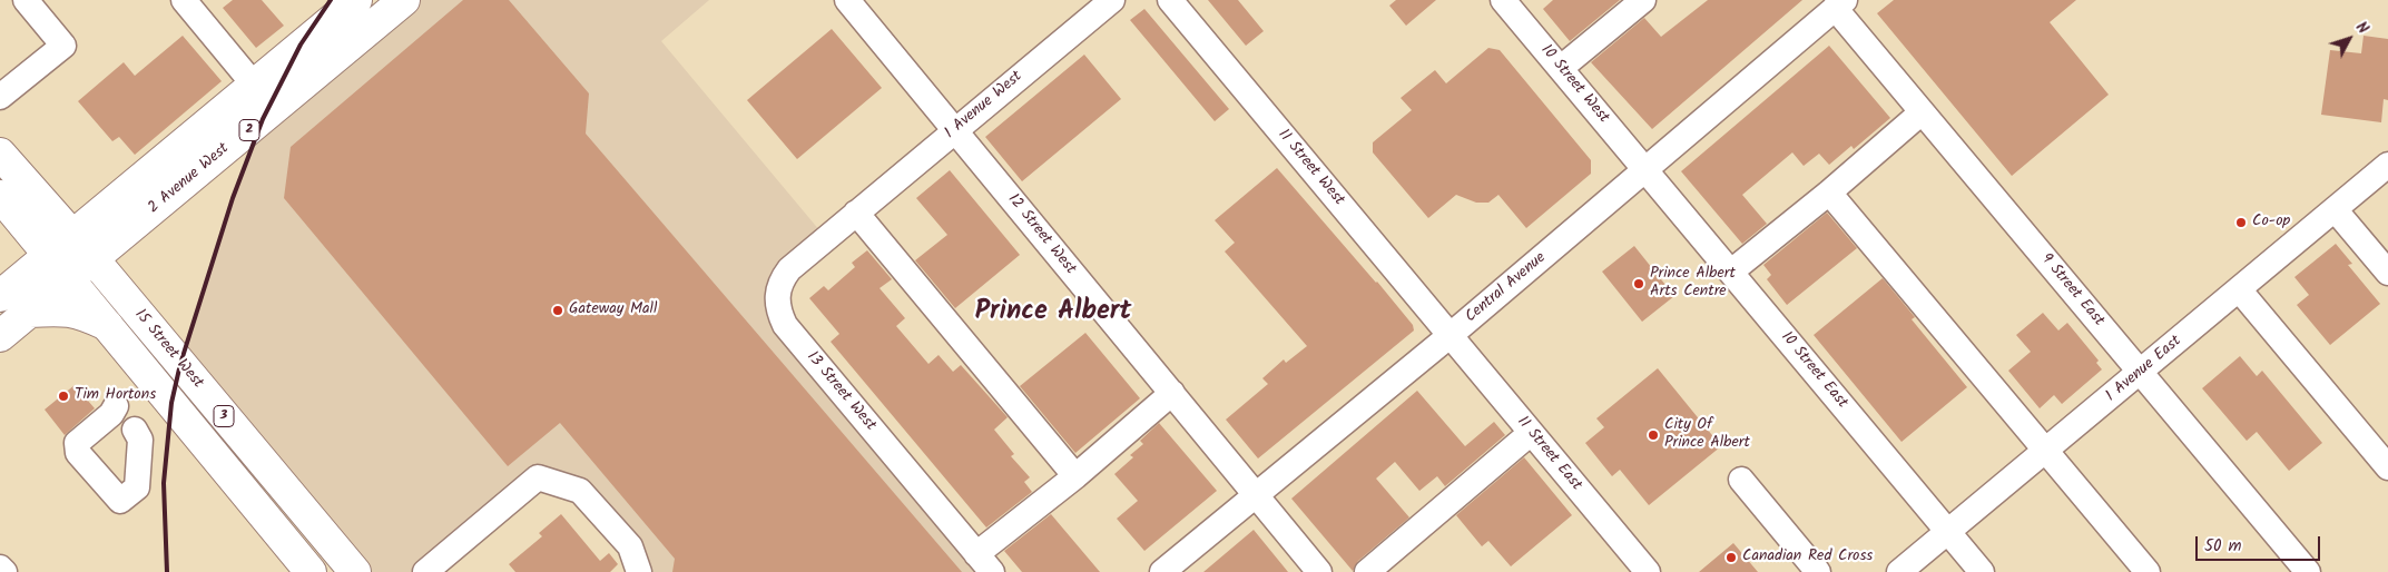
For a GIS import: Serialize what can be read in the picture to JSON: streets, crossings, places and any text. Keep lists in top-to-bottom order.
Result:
{
  "streets": {
    "main road": [
      "2",
      "2 Avenue West",
      "15 Street West",
      "3"
    ],
    "street": [
      "10 Street West",
      "1 Avenue West",
      "11 Street West",
      "12 Street West",
      "Central Avenue",
      "9 Street East",
      "1 Avenue East",
      "10 Street East",
      "13 Street West",
      "11 Street East"
    ]
  },
  "crossings": [
    ["10 Street West", "Central Avenue"],
    ["10 Street West", "10 Street East"],
    ["1 Avenue West", "12 Street West"],
    ["1 Avenue West", "13 Street West"],
    ["11 Street West", "Central Avenue"],
    ["11 Street West", "11 Street East"],
    ["2 Avenue West", "15 Street West"],
    ["12 Street West", "Central Avenue"],
    ["Central Avenue", "9 Street East"],
    ["Central Avenue", "10 Street East"],
    ["Central Avenue", "11 Street East"],
    ["9 Street East", "1 Avenue East"],
    ["1 Avenue East", "10 Street East"]
  ],
  "districts": ["Prince Albert"],
  "places": [
    "Co-op",
    "Prince Albert Arts Centre",
    "Gateway Mall",
    "Tim Hortons",
    "City Of Prince Albert",
    "Canadian Red Cross"
  ],
  "scale_bar": "50 m",
  "north": "top right"
}
